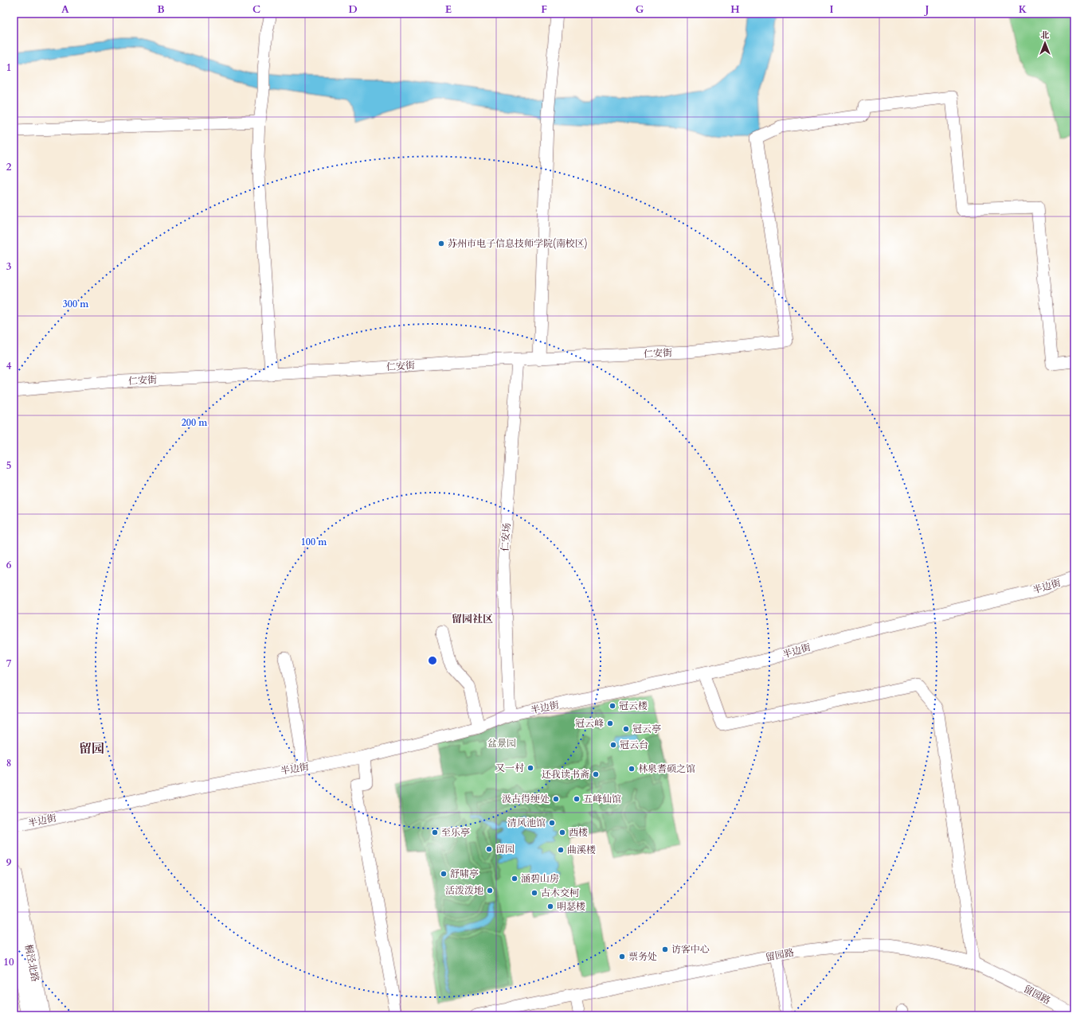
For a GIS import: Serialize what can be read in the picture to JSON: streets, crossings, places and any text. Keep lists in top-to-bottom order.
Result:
{
  "streets": {
    "main road": ["桐泾北路"],
    "street": [
      "仁安街",
      "仁安场",
      "半边街",
      "留园路"
    ]
  },
  "crossings": [
    ["仁安街", "仁安场"],
    ["仁安场", "半边街"]
  ],
  "districts": ["留园社区", "留园"],
  "parks": ["盆景园"],
  "places": [
    "苏州市电子信息技师学院(南校区)",
    "冠云楼",
    "冠云峰",
    "冠云亭",
    "冠云台",
    "又一村",
    "林泉耆硕之馆",
    "还我读书斋",
    "汲古得绠处",
    "五峰仙馆",
    "清风池馆",
    "至乐亭",
    "西楼",
    "留园",
    "曲溪楼",
    "舒啸亭",
    "涵碧山房",
    "活泼泼地",
    "古木交柯",
    "明瑟楼",
    "访客中心",
    "票务处"
  ],
  "north": "top",
  "grid": {
    "columns": [
      "A",
      "B",
      "C",
      "D",
      "E",
      "F",
      "G",
      "H",
      "I",
      "J",
      "K"
    ],
    "rows": [
      "1",
      "2",
      "3",
      "4",
      "5",
      "6",
      "7",
      "8",
      "9",
      "10"
    ]
  },
  "rings": ["300 m", "200 m", "100 m"]
}
